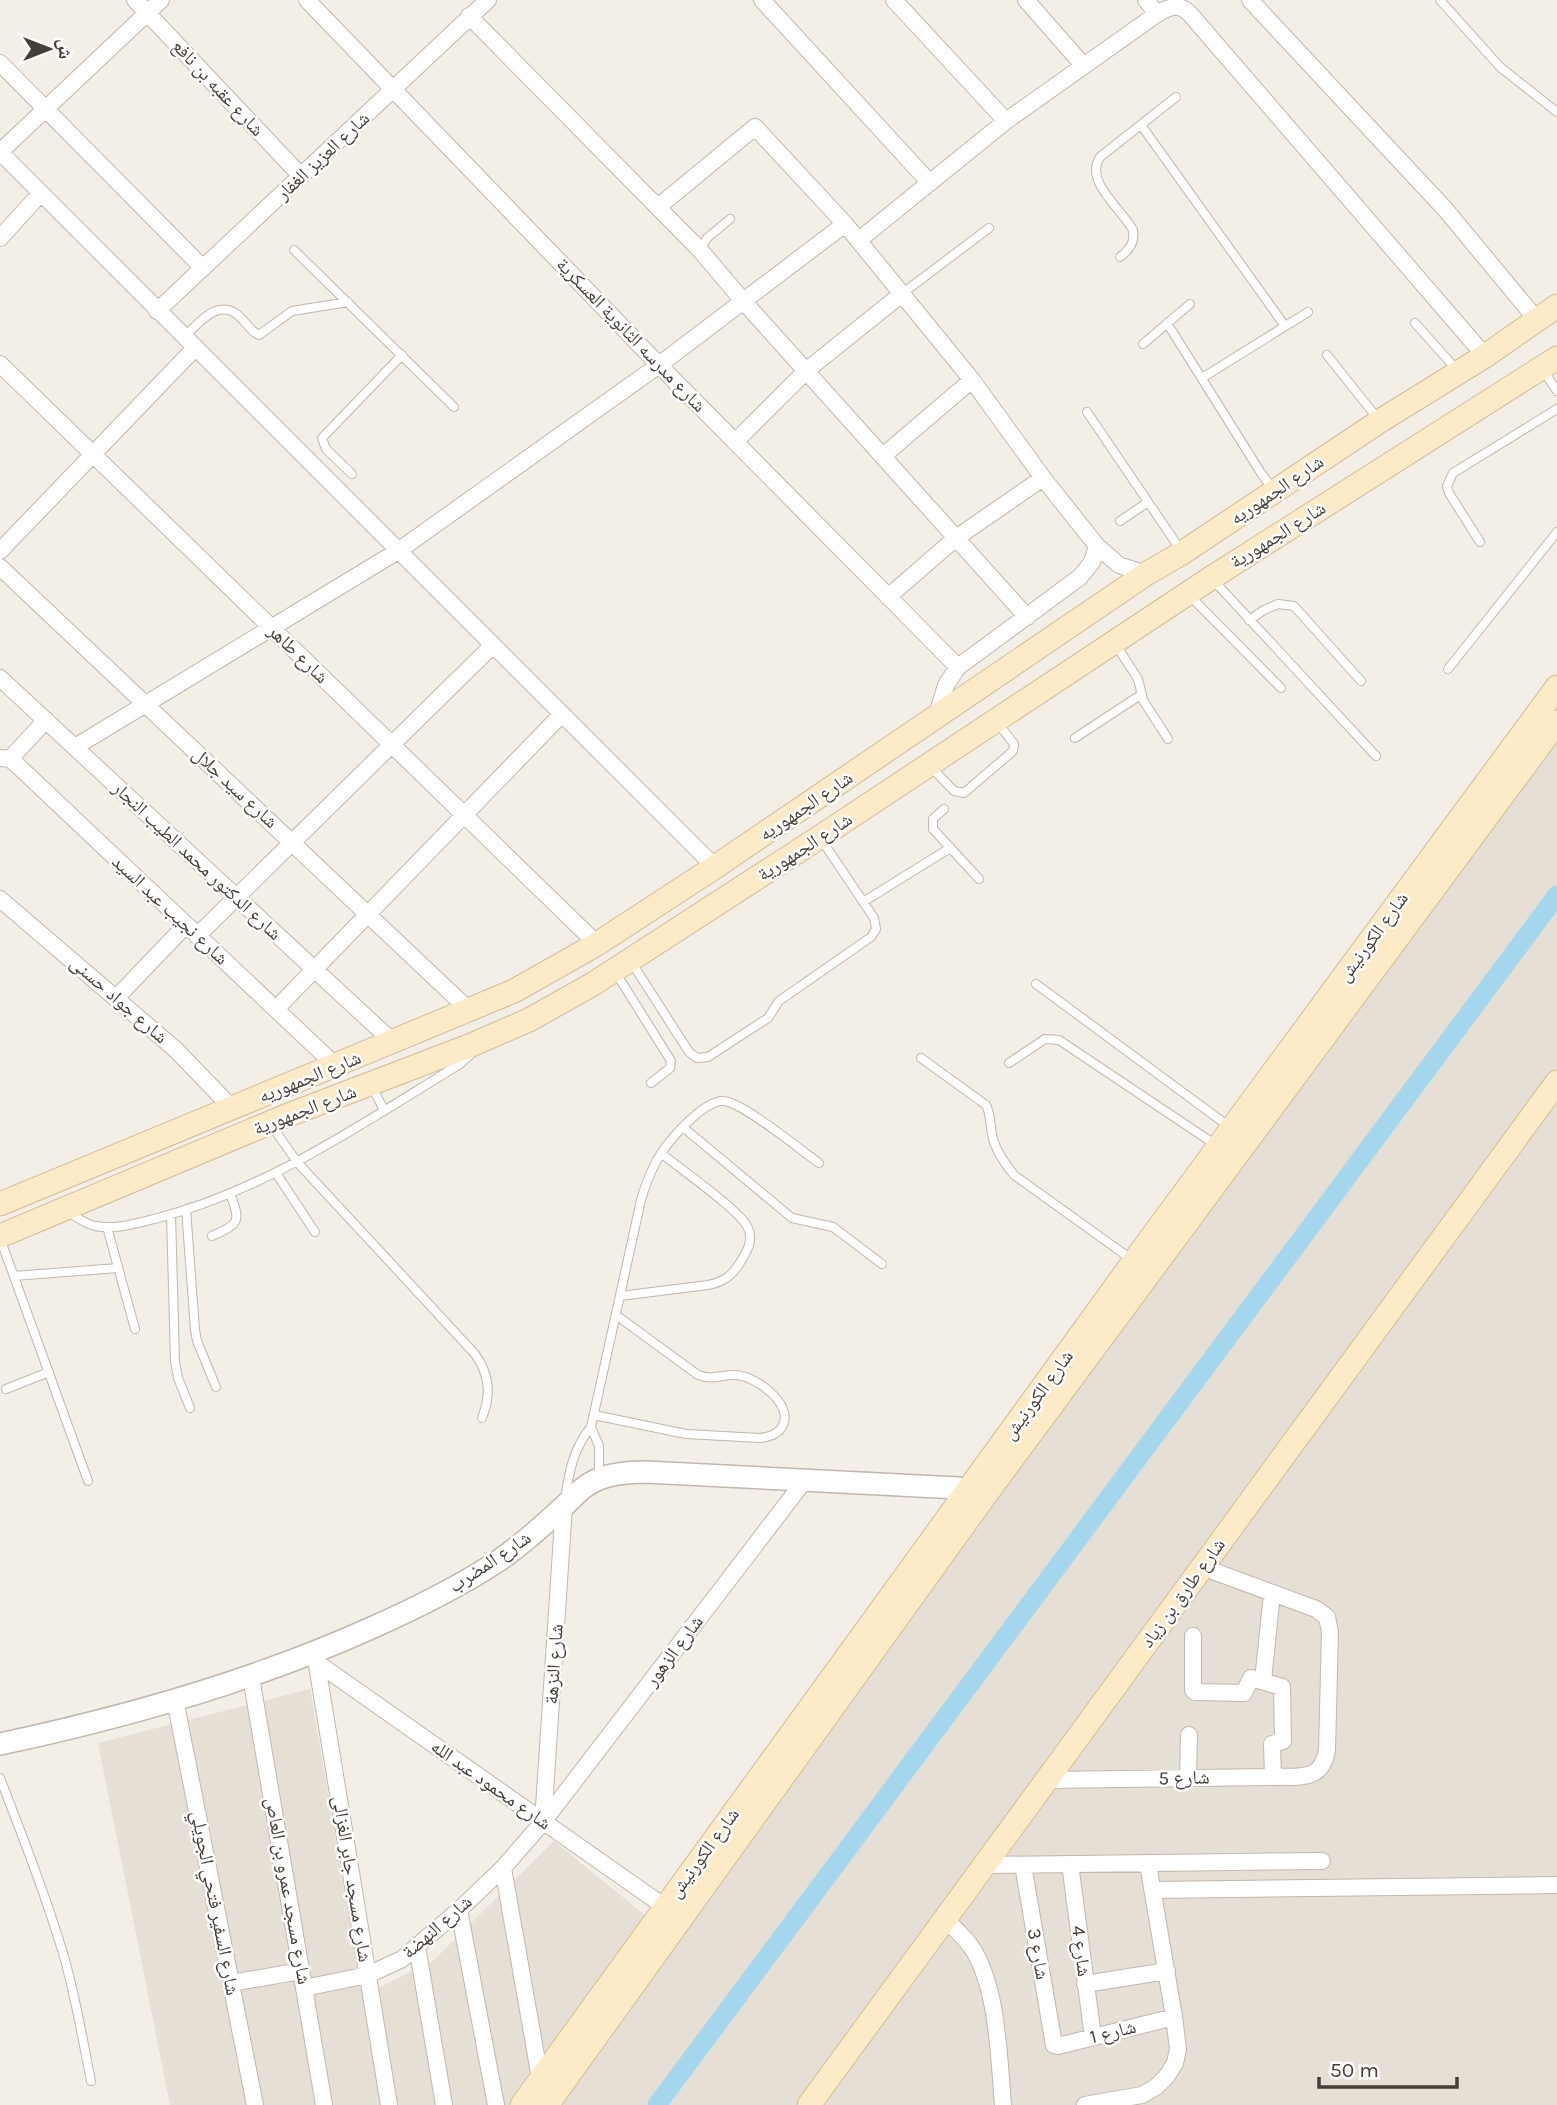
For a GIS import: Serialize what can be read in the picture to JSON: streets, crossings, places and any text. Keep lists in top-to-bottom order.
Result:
{
  "streets": {
    "main road": [
      "شارع الجمهوريه",
      "شارع الجمهورية",
      "شارع الكورنيش",
      "شارع طارق بن زياد"
    ],
    "street": [
      "شارع عقبه بن نافع",
      "شارع العزيز الغفار",
      "شارع مدرسه الثانوية العسكرية",
      "شارع طاهر",
      "شارع سيد جلال",
      "شارع الدكتور محمد الطيب النجار",
      "شارع نجيب عبد السيد",
      "شارع جواد حسنى",
      "شارع المضرب",
      "شارع الزهور",
      "شارع النزهة",
      "شارع 5",
      "شارع محمود عبد الله",
      "شارع مسجد جابر الغزالى",
      "شارع مسجد عمرو بن العاص",
      "شارع السفير فتحي الجويلي",
      "شارع النهضة",
      "شارع 4",
      "شارع 3",
      "شارع 1"
    ]
  },
  "crossings": [
    ["شارع عقبه بن نافع", "شارع العزيز الغفار"],
    ["شارع العزيز الغفار", "شارع مدرسه الثانوية العسكرية"],
    ["شارع الجمهوريه", "شارع طاهر"],
    ["شارع الجمهوريه", "شارع سيد جلال"],
    ["شارع الجمهوريه", "شارع الدكتور محمد الطيب النجار"],
    ["شارع الجمهوريه", "شارع نجيب عبد السيد"],
    ["شارع الجمهوريه", "شارع جواد حسنى"],
    ["شارع الكورنيش", "شارع المضرب"],
    ["شارع الكورنيش", "شارع محمود عبد الله"],
    ["شارع المضرب", "شارع الزهور"],
    ["شارع المضرب", "شارع النزهة"],
    ["شارع المضرب", "شارع محمود عبد الله"],
    ["شارع المضرب", "شارع مسجد جابر الغزالى"],
    ["شارع المضرب", "شارع مسجد عمرو بن العاص"],
    ["شارع المضرب", "شارع السفير فتحي الجويلي"],
    ["شارع طارق بن زياد", "شارع 5"],
    ["شارع الزهور", "شارع النزهة"],
    ["شارع الزهور", "شارع محمود عبد الله"],
    ["شارع الزهور", "شارع النهضة"],
    ["شارع النزهة", "شارع محمود عبد الله"],
    ["شارع النزهة", "شارع النهضة"],
    ["شارع محمود عبد الله", "شارع مسجد جابر الغزالى"],
    ["شارع محمود عبد الله", "شارع النهضة"],
    ["شارع مسجد جابر الغزالى", "شارع النهضة"],
    ["شارع مسجد عمرو بن العاص", "شارع النهضة"],
    ["شارع 4", "شارع 1"],
    ["شارع 3", "شارع 1"]
  ],
  "scale_bar": "50 m",
  "north": "right"
}
